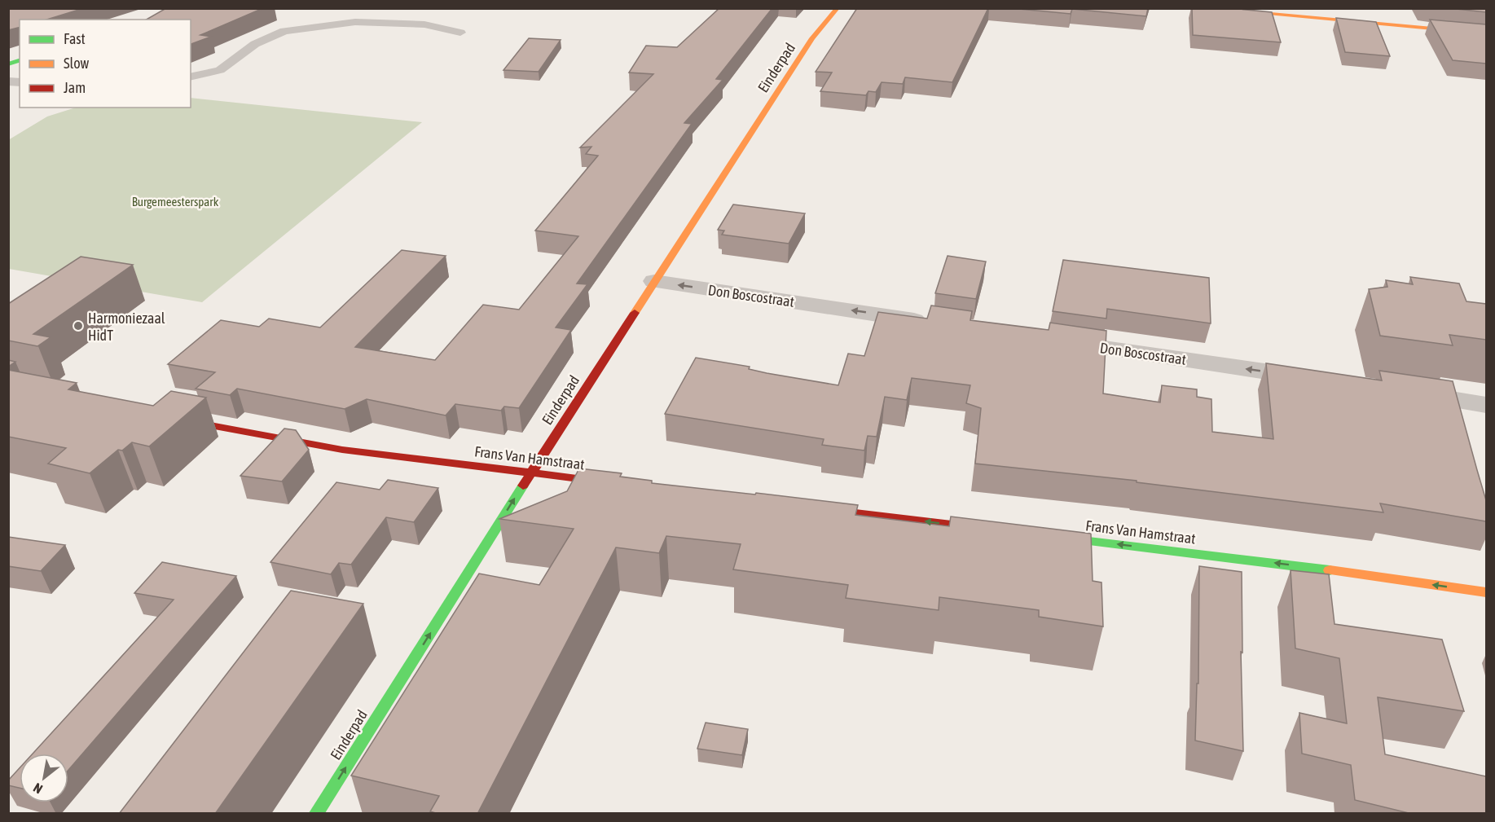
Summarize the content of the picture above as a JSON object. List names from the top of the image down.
{
  "streets": {
    "street": ["Einderpad", "Don Boscostraat", "Frans Van Hamstraat"]
  },
  "crossings": [
    ["Einderpad", "Don Boscostraat"],
    ["Einderpad", "Frans Van Hamstraat"]
  ],
  "one_way": ["Einderpad", "Don Boscostraat", "Frans Van Hamstraat"],
  "parks": ["Burgemeesterspark"],
  "places": ["Harmoniezaal HidT"],
  "legend": ["Fast", "Slow", "Jam"],
  "north": "bottom left"
}
